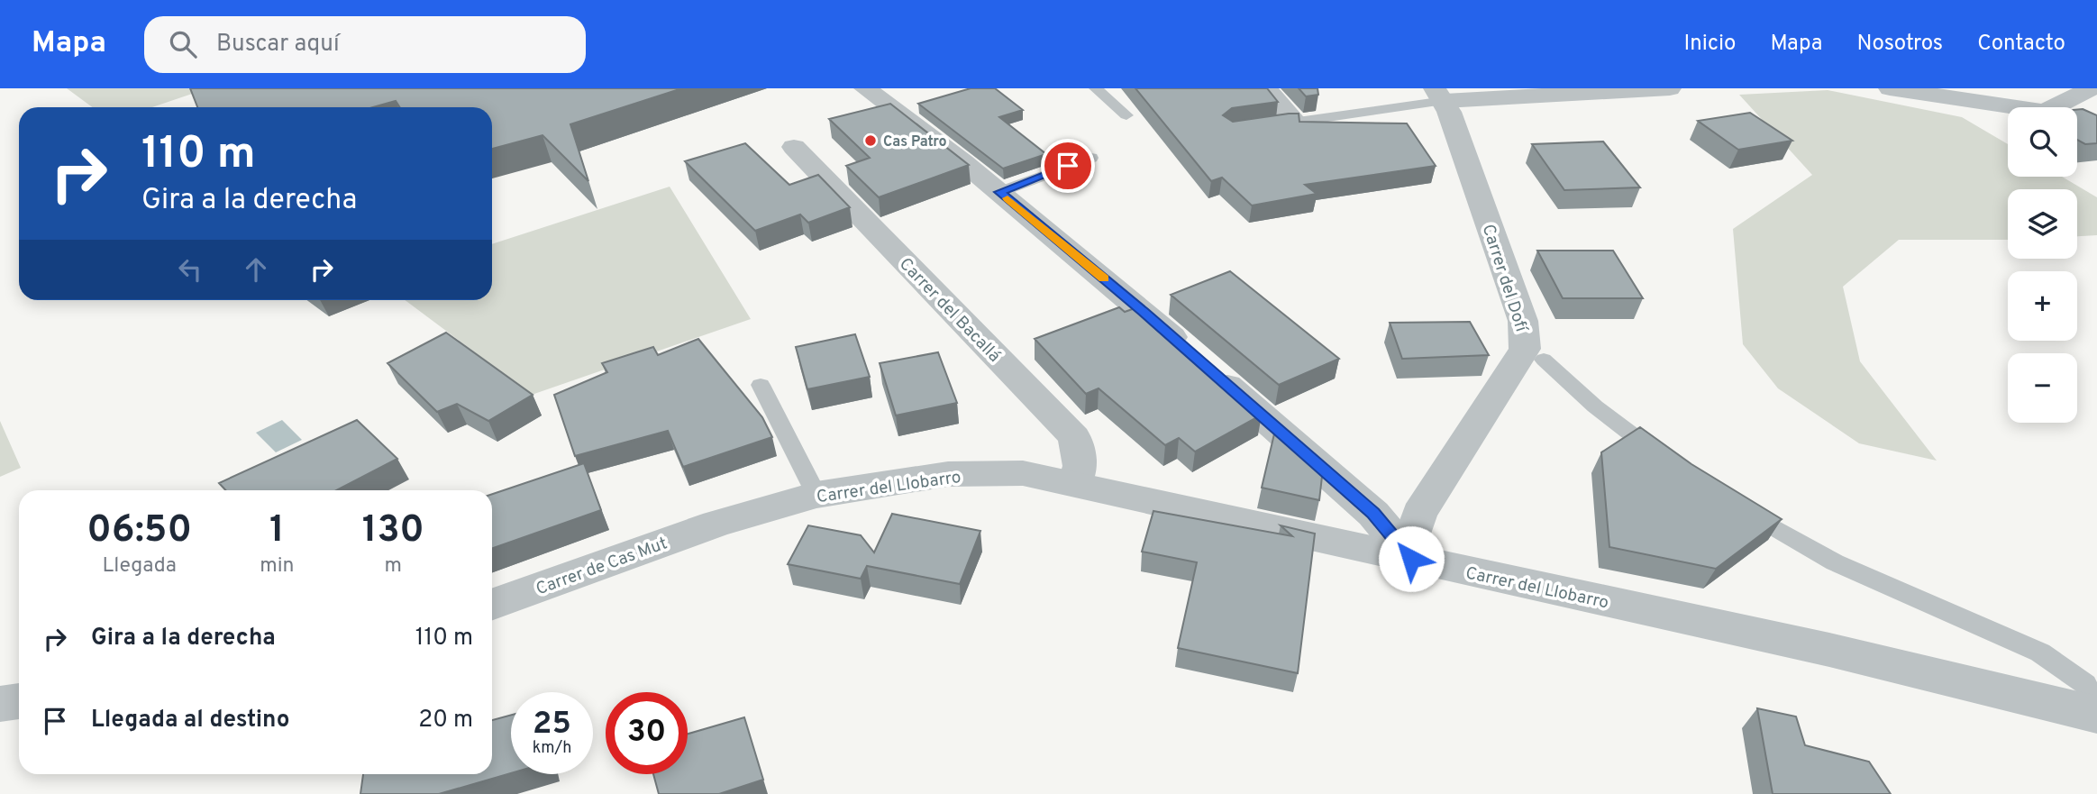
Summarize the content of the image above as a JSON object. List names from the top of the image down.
{
  "streets": {
    "street": [
      "Carrer del Dofí",
      "Carrer del Bacallá",
      "Carrer del Llobarro",
      "Carrer de Cas Mut"
    ]
  },
  "crossings": [
    ["Carrer del Dofí", "Carrer del Llobarro"],
    ["Carrer del Bacallá", "Carrer del Llobarro"],
    ["Carrer del Llobarro", "Carrer de Cas Mut"]
  ],
  "places": ["Cas Patro"],
  "page": {
    "header": "Mapa",
    "search": "Buscar aquí",
    "nav": [
      "Inicio",
      "Mapa",
      "Nosotros",
      "Contacto"
    ],
    "map_buttons": ["+", "−"],
    "turn": ["110 m", "Gira a la derecha"],
    "eta": [
      "06:50",
      "Llegada",
      "1",
      "min",
      "130",
      "m"
    ],
    "list": [
      {
        "name": "Gira a la derecha",
        "value": "110 m"
      },
      {
        "name": "Llegada al destino",
        "value": "20 m"
      }
    ],
    "speed": "25 km/h",
    "limit": "30"
  }
}
